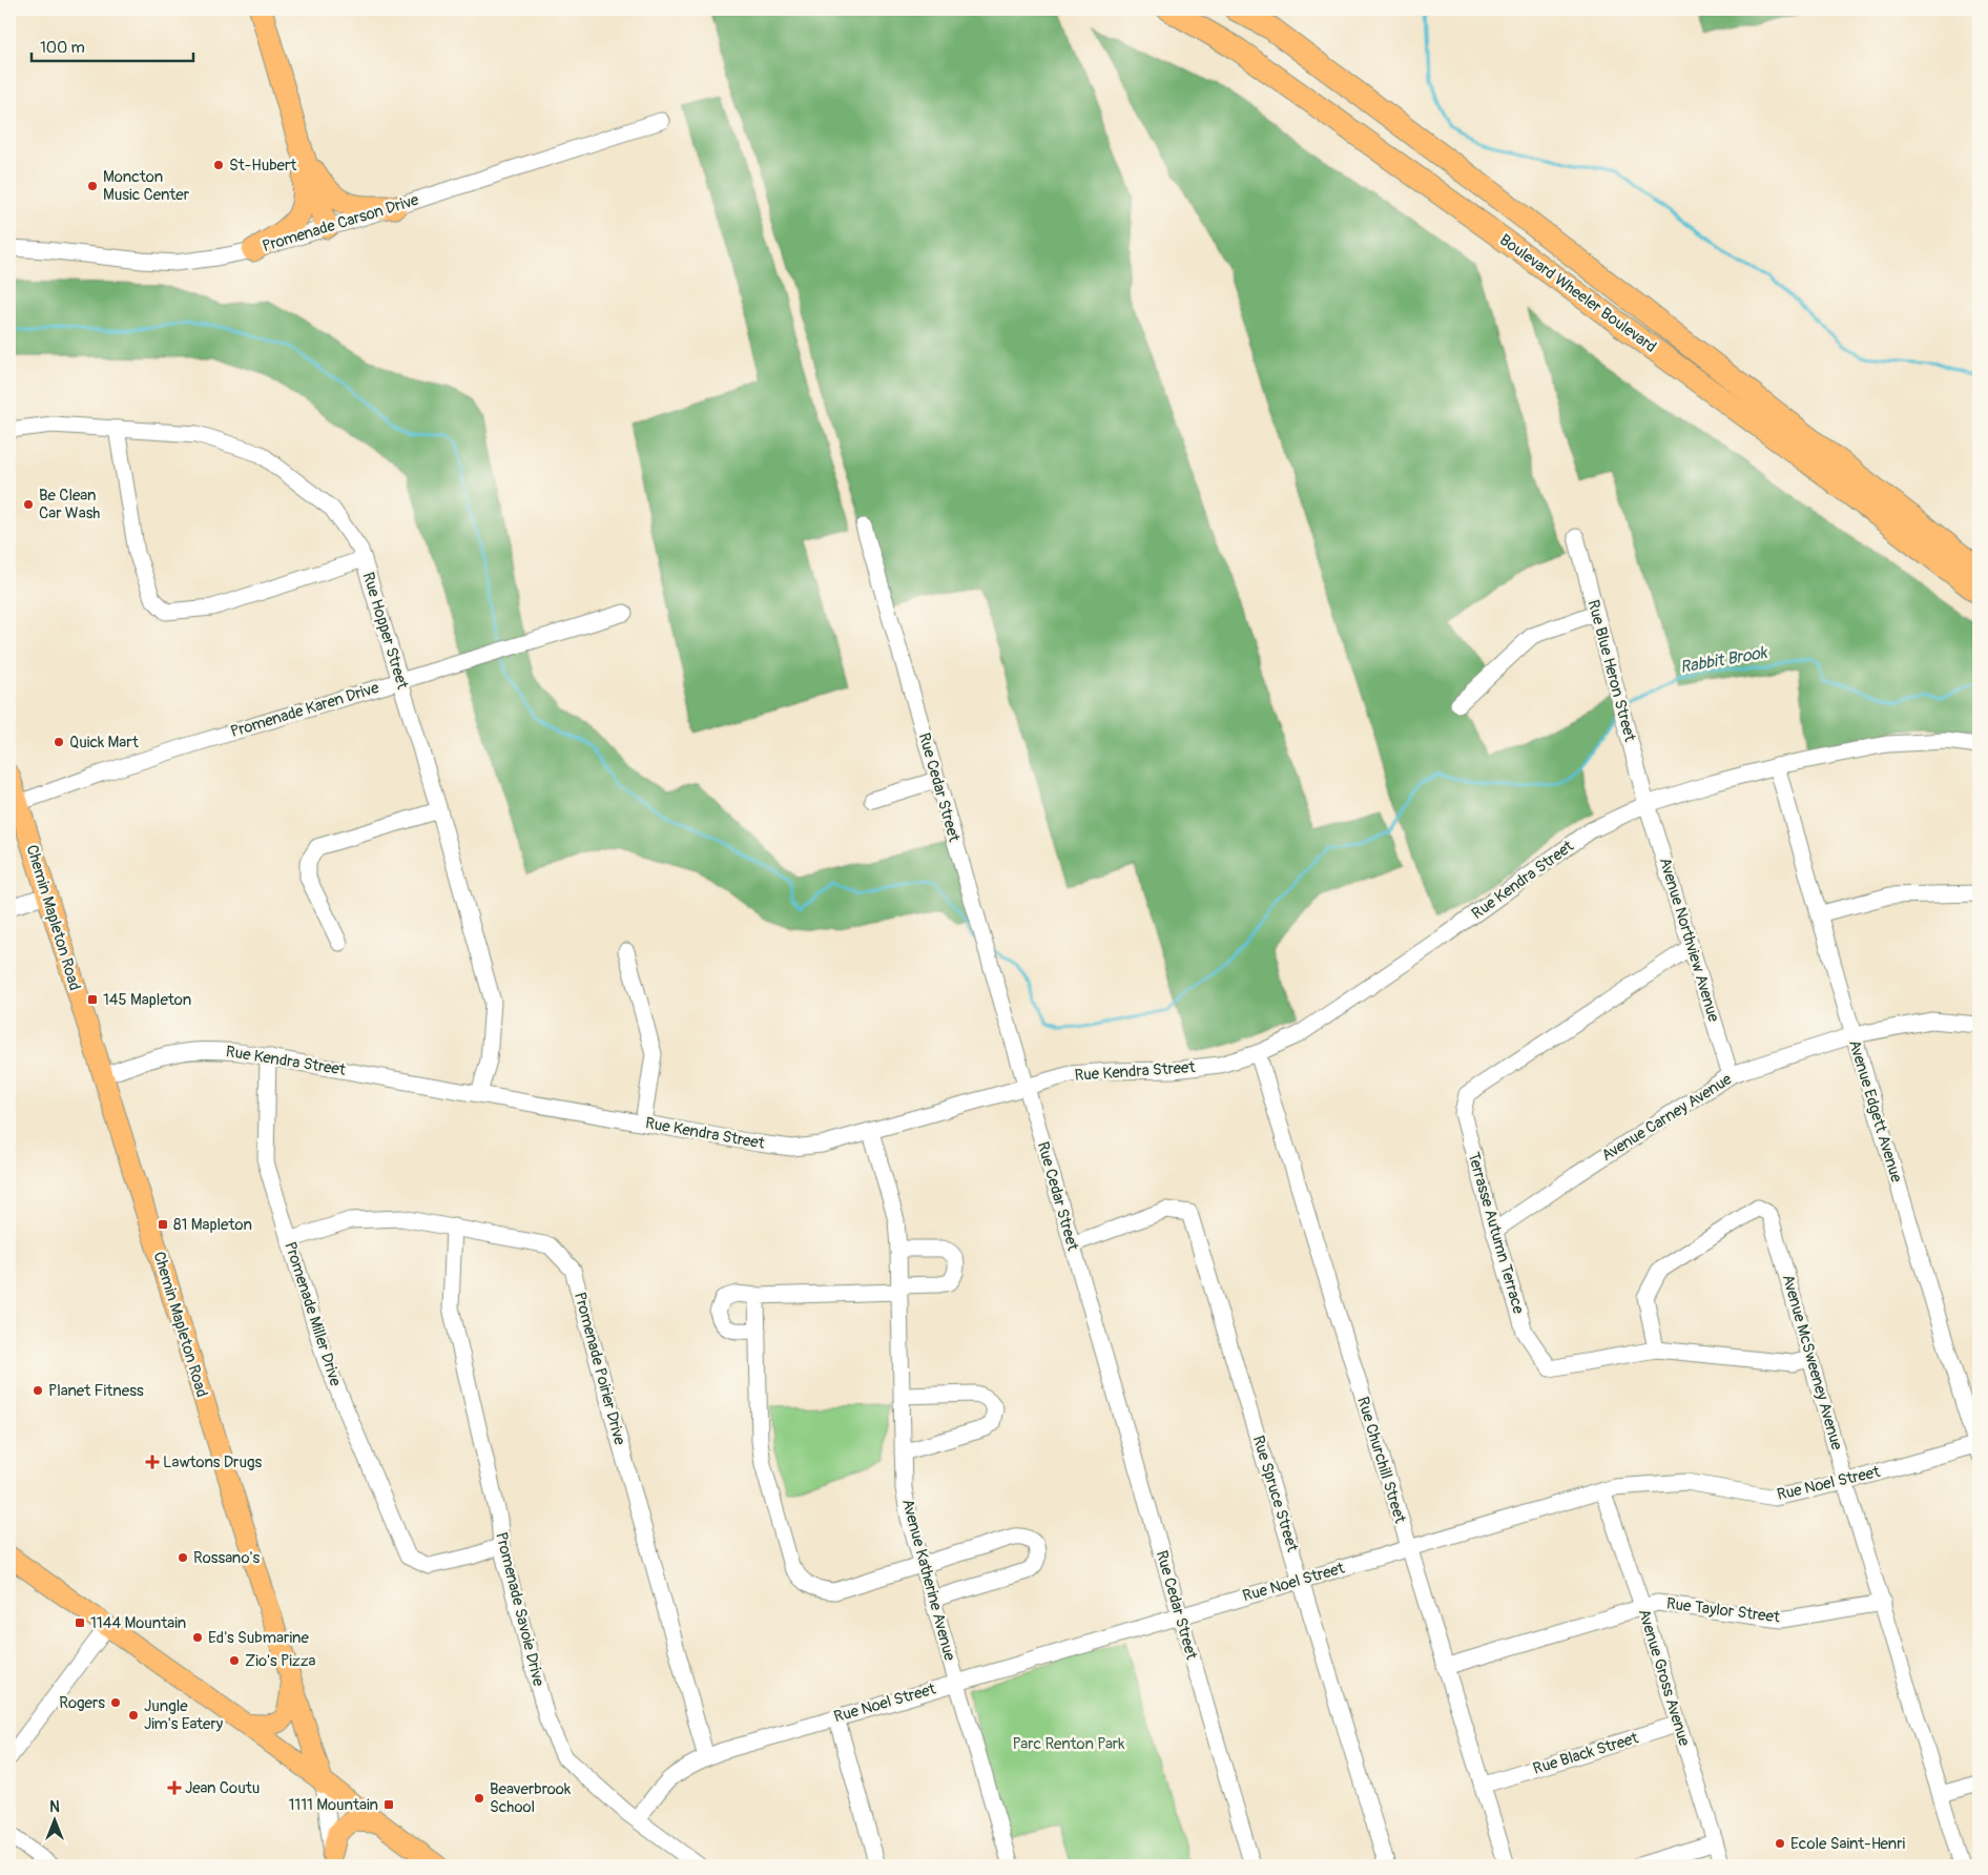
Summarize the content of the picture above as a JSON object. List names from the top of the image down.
{
  "streets": {
    "highway": ["Boulevard Wheeler Boulevard"],
    "main road": ["Chemin Mapleton Road"],
    "street": [
      "Promenade Carson Drive",
      "Rue Hopper Street",
      "Rue Blue Heron Street",
      "Promenade Karen Drive",
      "Rue Cedar Street",
      "Rue Kendra Street",
      "Avenue Northview Avenue",
      "Avenue Edgett Avenue",
      "Avenue Carney Avenue",
      "Terrasse Autumn Terrace",
      "Promenade Miller Drive",
      "Avenue McSweeney Avenue",
      "Promenade Poirier Drive",
      "Rue Churchill Street",
      "Rue Noel Street",
      "Rue Spruce Street",
      "Avenue Katherine Avenue",
      "Promenade Savoie Drive",
      "Rue Taylor Street",
      "Avenue Gross Avenue",
      "Rue Black Street"
    ]
  },
  "crossings": [
    ["Rue Hopper Street", "Promenade Karen Drive"],
    ["Rue Hopper Street", "Rue Kendra Street"],
    ["Rue Blue Heron Street", "Rue Kendra Street"],
    ["Rue Blue Heron Street", "Avenue Northview Avenue"],
    ["Promenade Karen Drive", "Chemin Mapleton Road"],
    ["Rue Cedar Street", "Rue Kendra Street"],
    ["Rue Cedar Street", "Rue Noel Street"],
    ["Rue Cedar Street", "Rue Spruce Street"],
    ["Rue Kendra Street", "Chemin Mapleton Road"],
    ["Rue Kendra Street", "Avenue Northview Avenue"],
    ["Rue Kendra Street", "Avenue Edgett Avenue"],
    ["Rue Kendra Street", "Promenade Miller Drive"],
    ["Rue Kendra Street", "Rue Churchill Street"],
    ["Rue Kendra Street", "Avenue Katherine Avenue"],
    ["Avenue Northview Avenue", "Avenue Carney Avenue"],
    ["Avenue Northview Avenue", "Terrasse Autumn Terrace"],
    ["Avenue Edgett Avenue", "Avenue Carney Avenue"],
    ["Avenue Edgett Avenue", "Rue Noel Street"],
    ["Avenue Carney Avenue", "Terrasse Autumn Terrace"],
    ["Terrasse Autumn Terrace", "Avenue McSweeney Avenue"],
    ["Promenade Miller Drive", "Promenade Poirier Drive"],
    ["Promenade Miller Drive", "Promenade Savoie Drive"],
    ["Avenue McSweeney Avenue", "Rue Noel Street"],
    ["Avenue McSweeney Avenue", "Rue Taylor Street"],
    ["Promenade Poirier Drive", "Rue Noel Street"],
    ["Promenade Poirier Drive", "Promenade Savoie Drive"],
    ["Rue Churchill Street", "Rue Noel Street"],
    ["Rue Churchill Street", "Rue Taylor Street"],
    ["Rue Churchill Street", "Rue Black Street"],
    ["Rue Noel Street", "Rue Spruce Street"],
    ["Rue Noel Street", "Avenue Katherine Avenue"],
    ["Rue Noel Street", "Promenade Savoie Drive"],
    ["Rue Noel Street", "Avenue Gross Avenue"],
    ["Rue Taylor Street", "Avenue Gross Avenue"],
    ["Avenue Gross Avenue", "Rue Black Street"]
  ],
  "water": ["Rabbit Brook"],
  "parks": ["Parc Renton Park"],
  "places": {
    "other": [
      "St-Hubert",
      "Moncton Music Center",
      "Be Clean Car Wash",
      "Quick Mart",
      "Planet Fitness",
      "Rossano's",
      "Ed's Submarine",
      "Zio's Pizza",
      "Rogers",
      "Jungle Jim's Eatery",
      "Beaverbrook School",
      "Ecole Saint-Henri"
    ],
    "transit": [
      "145 Mapleton",
      "81 Mapleton",
      "1144 Mountain",
      "1111 Mountain"
    ],
    "health": ["Lawtons Drugs", "Jean Coutu"]
  },
  "scale_bar": "100 m",
  "north": "top"
}
